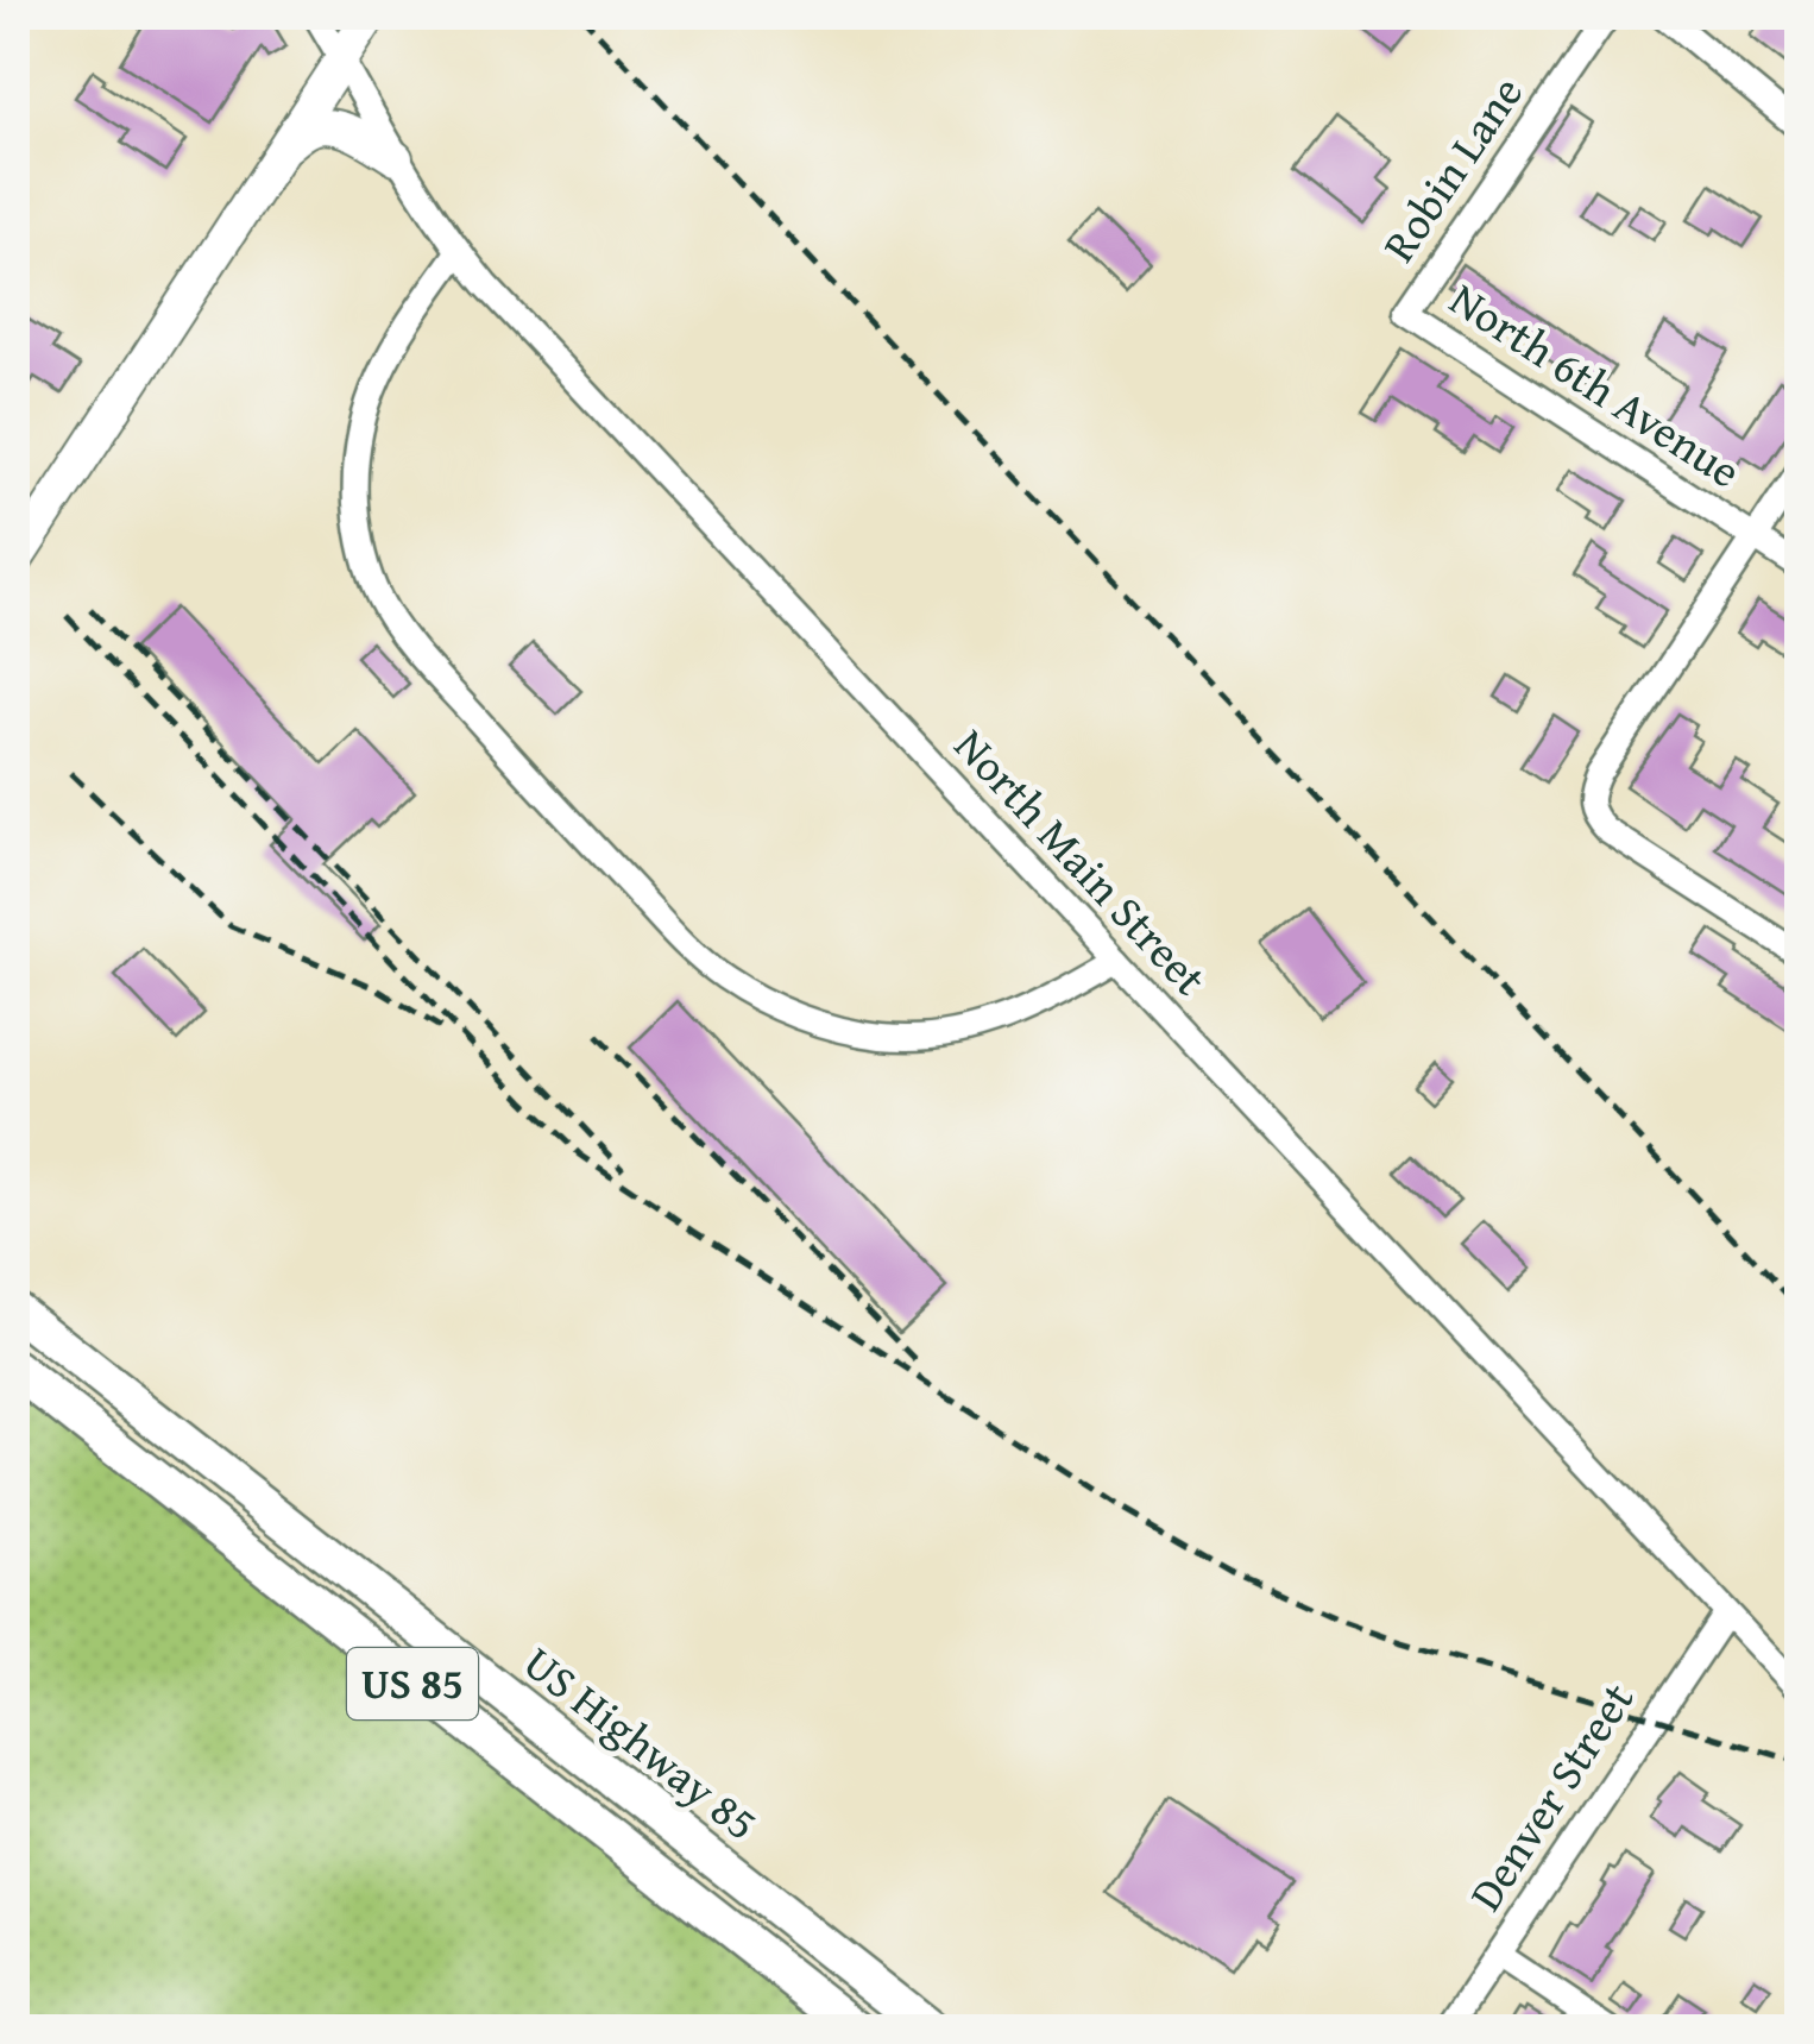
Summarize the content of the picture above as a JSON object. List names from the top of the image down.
{
  "streets": {
    "highway": ["US 85", "US Highway 85"],
    "street": [
      "Robin Lane",
      "North 6th Avenue",
      "North Main Street",
      "Denver Street"
    ]
  },
  "crossings": [
    ["Robin Lane", "North 6th Avenue"],
    ["North Main Street", "Denver Street"]
  ]
}
